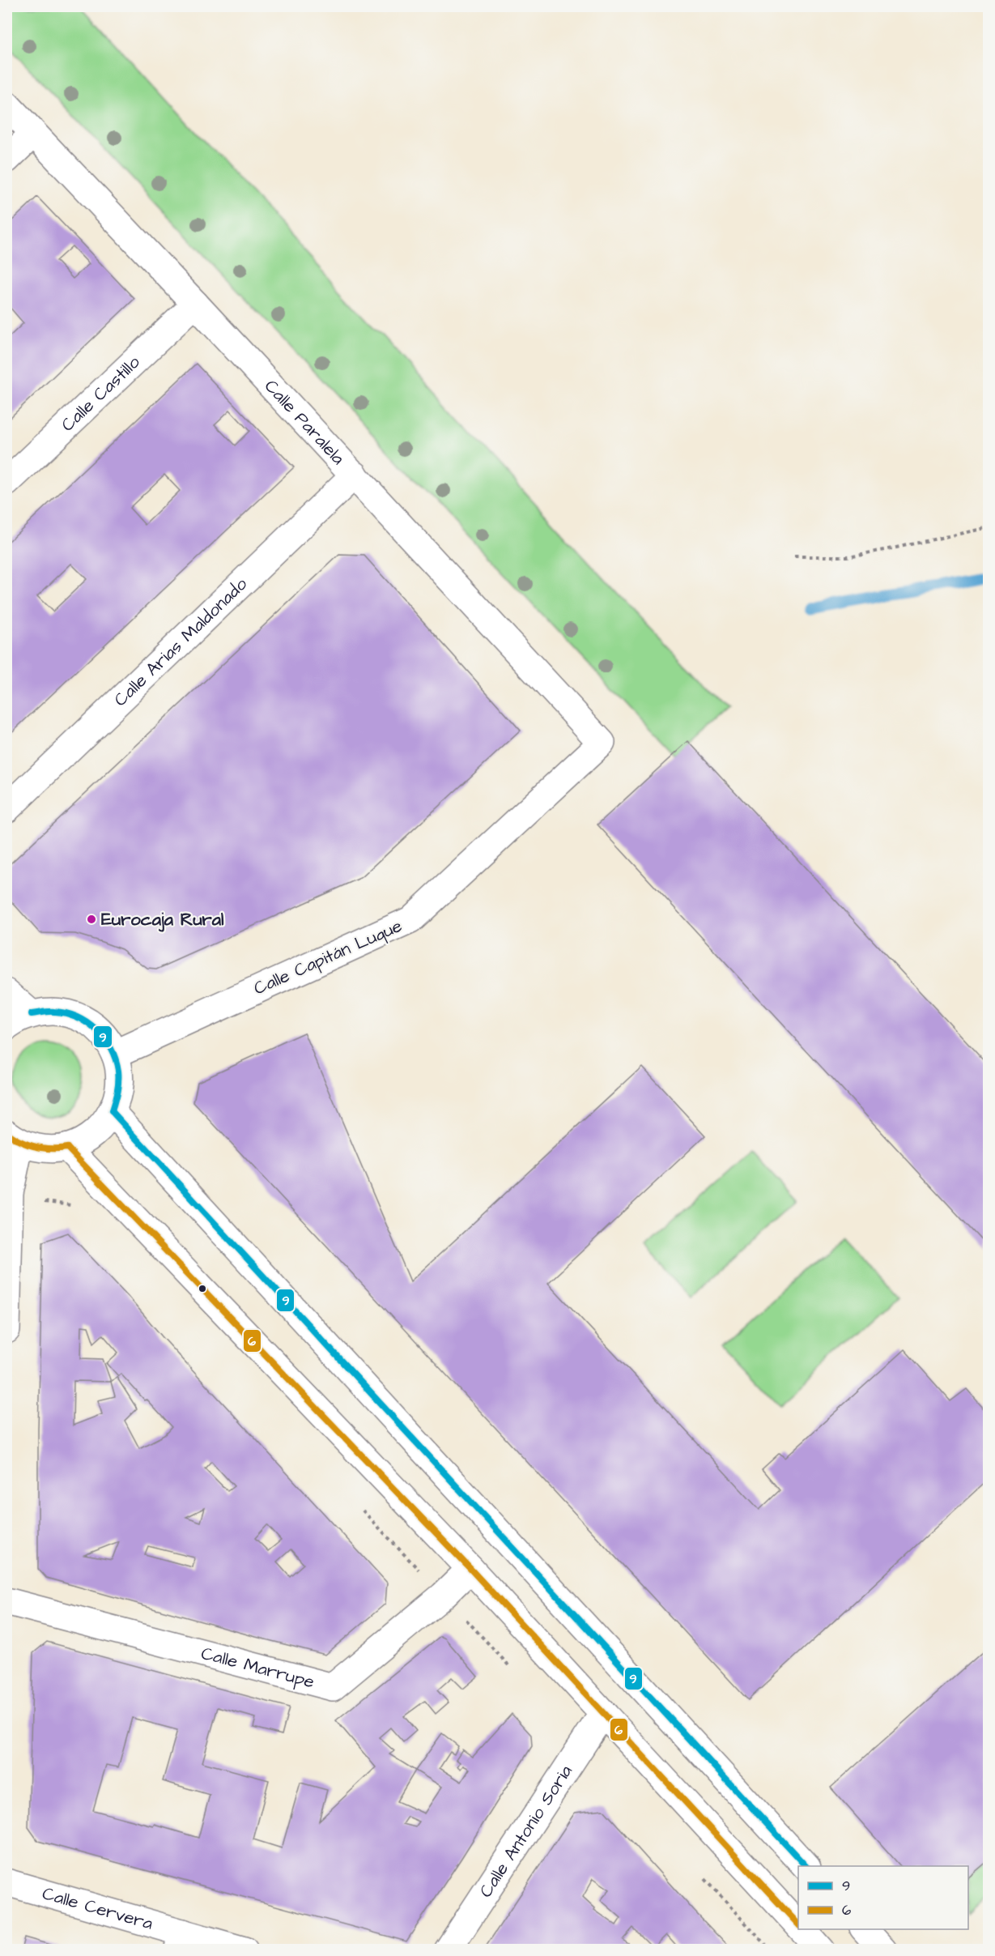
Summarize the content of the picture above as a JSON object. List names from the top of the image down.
{
  "streets": {
    "street": [
      "Calle Castillo",
      "Calle Paralela",
      "Calle Arias Maldonado",
      "Calle Capitán Luque",
      "Calle Marrupe",
      "Calle Antonio Soria",
      "Calle Cervera"
    ]
  },
  "crossings": [
    ["Calle Castillo", "Calle Paralela"],
    ["Calle Paralela", "Calle Arias Maldonado"],
    ["Calle Paralela", "Calle Capitán Luque"]
  ],
  "places": ["Eurocaja Rural"],
  "lines": ["transit line 9", "transit line 6"],
  "legend": ["9", "6"]
}
